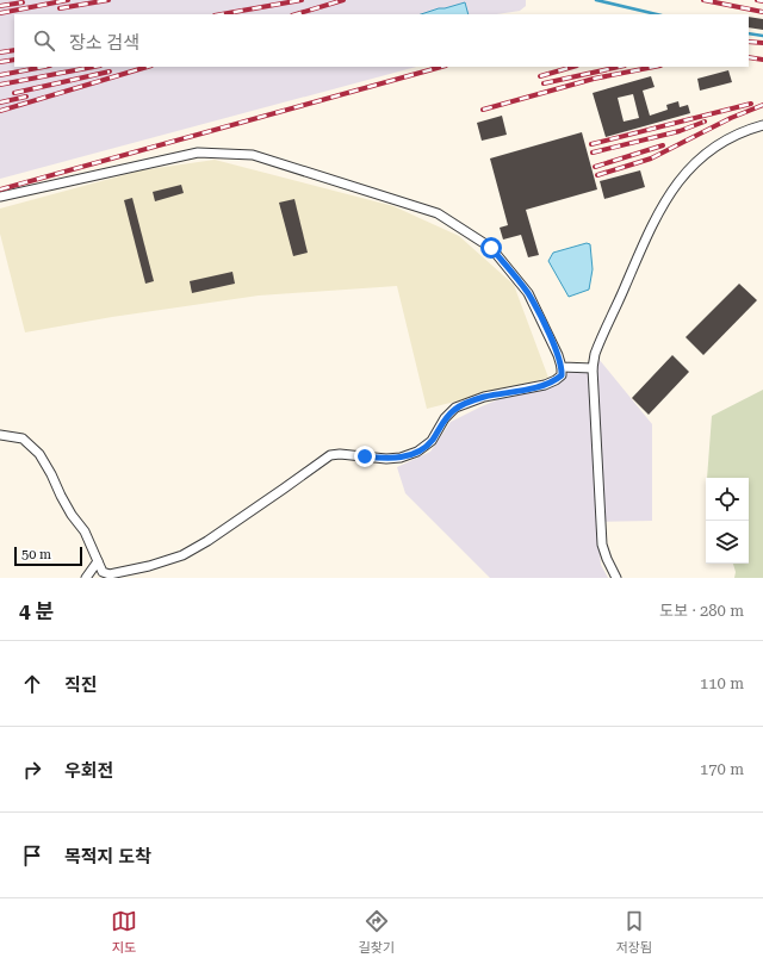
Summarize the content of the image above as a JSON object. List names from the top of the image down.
{
  "scale_bar": "50 m",
  "page": {
    "search": "장소 검색",
    "scale": "50 m",
    "heading": ["4 분", "도보 · 280 m"],
    "list": [
      ["직진", "110 m"],
      ["우회전", "170 m"],
      "목적지 도착"
    ],
    "nav": ["지도", "길찾기", "저장됨"]
  }
}
